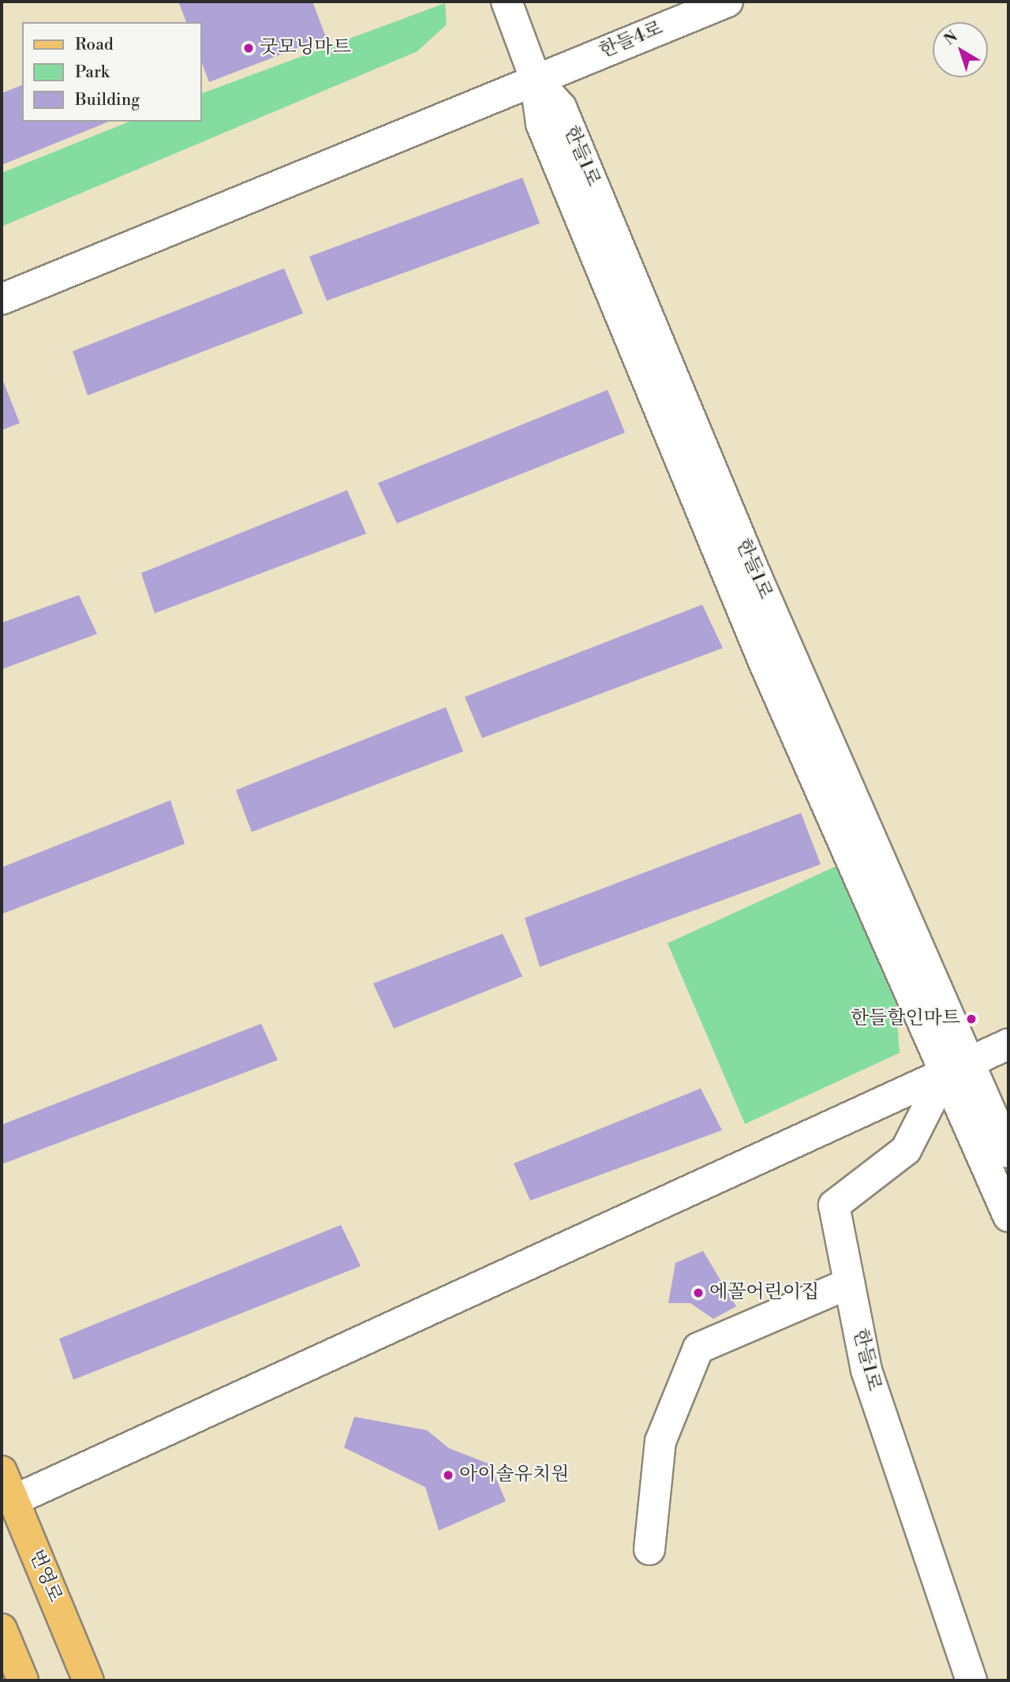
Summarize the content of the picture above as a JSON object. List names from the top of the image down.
{
  "streets": {
    "main road": ["번영로"],
    "street": ["한들4로", "한들1로"]
  },
  "crossings": [
    ["한들4로", "한들1로"]
  ],
  "places": [
    "굿모닝마트",
    "한들할인마트",
    "에꼴어린이집",
    "아이솔유치원"
  ],
  "legend": ["Road", "Park", "Building"],
  "north": "top left"
}
